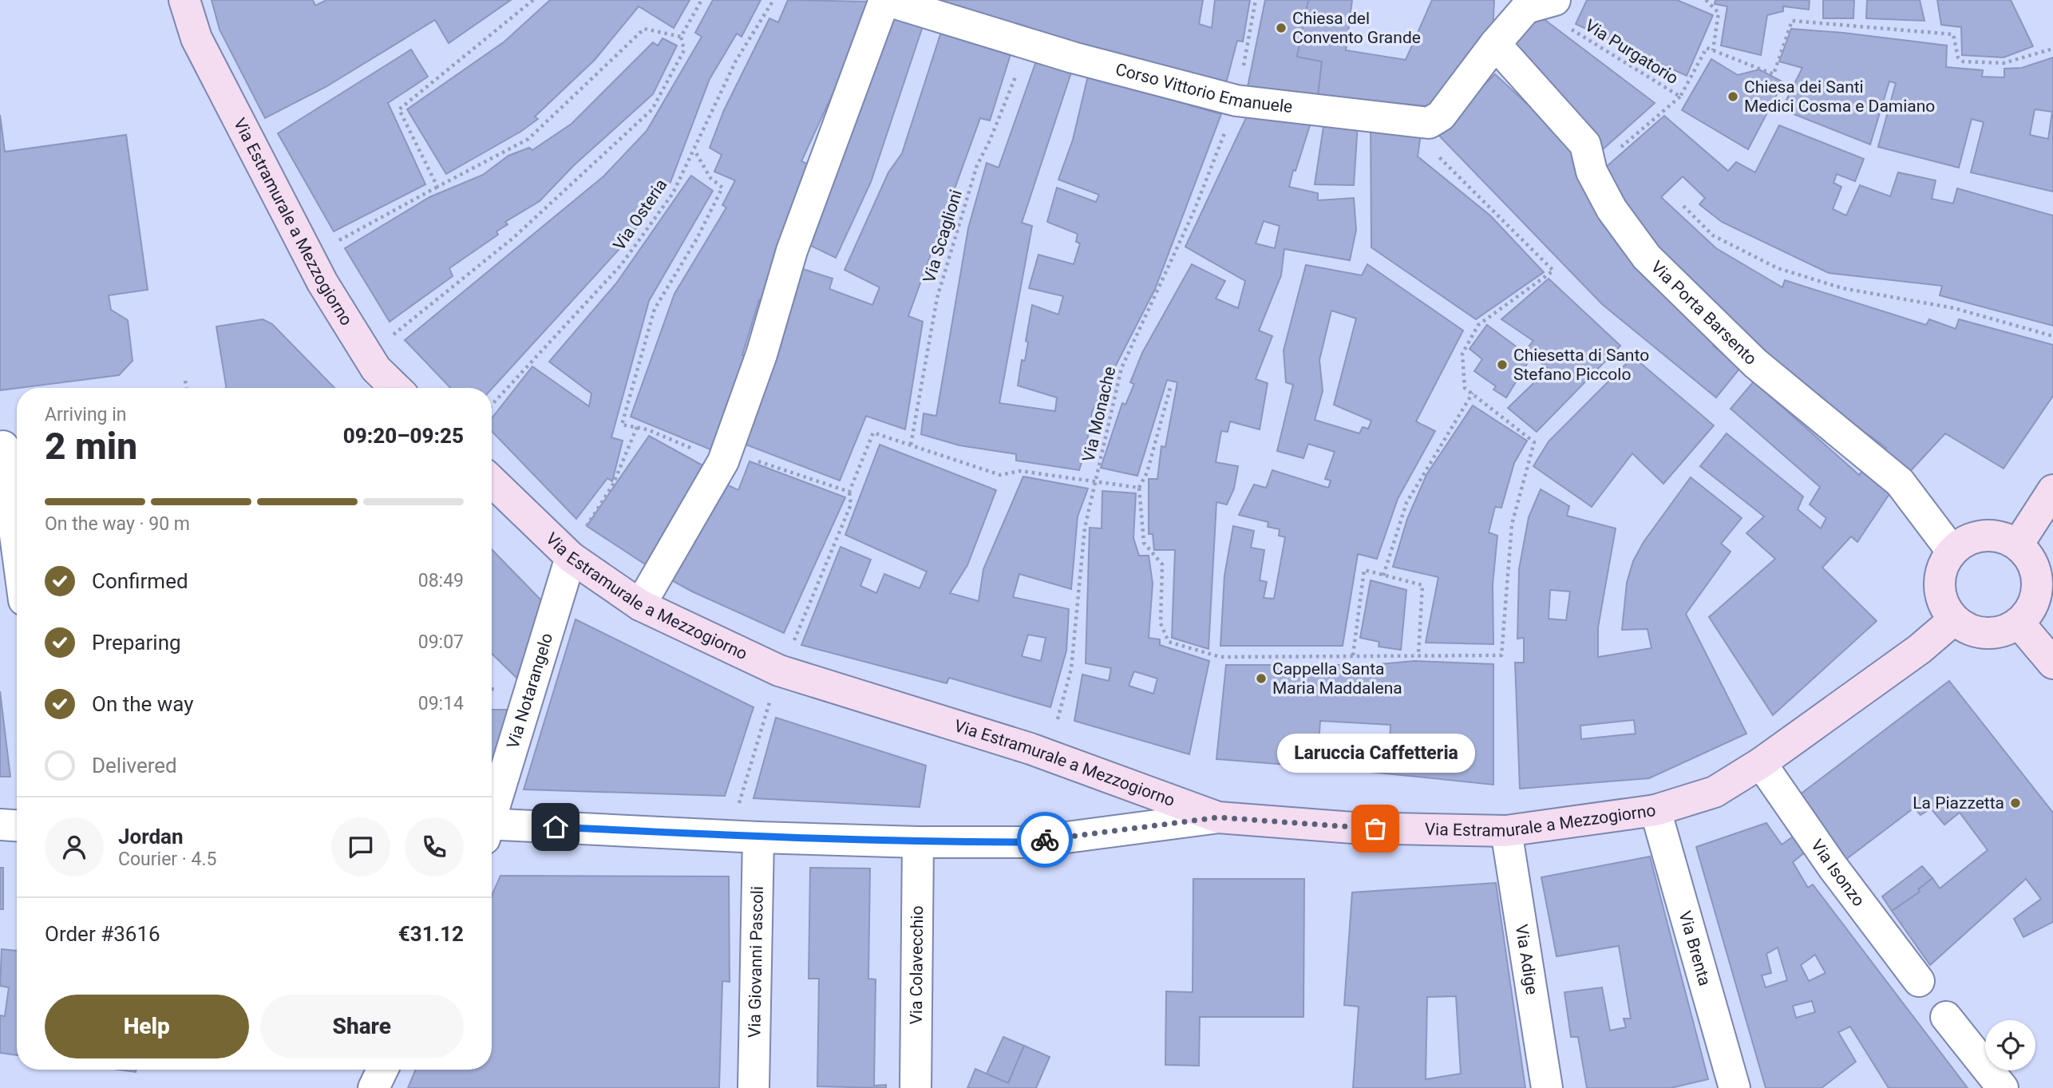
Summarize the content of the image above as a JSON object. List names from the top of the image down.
{
  "streets": {
    "street": [
      "Corso Vittorio Emanuele",
      "Via Estramurale a Mezzogiorno",
      "Via Porta Barsento",
      "Via Notarangelo",
      "Via Isonzo",
      "Via Brenta",
      "Via Adige",
      "Via Giovanni Pascoli",
      "Via Colavecchio"
    ],
    "path": [
      "Via Purgatorio",
      "Via Osteria",
      "Via Scaglioni",
      "Via Monache"
    ]
  },
  "crossings": [
    ["Via Purgatorio", "Via Porta Barsento"],
    ["Corso Vittorio Emanuele", "Via Scaglioni"],
    ["Corso Vittorio Emanuele", "Via Monache"],
    ["Via Estramurale a Mezzogiorno", "Via Porta Barsento"],
    ["Via Estramurale a Mezzogiorno", "Via Notarangelo"],
    ["Via Estramurale a Mezzogiorno", "Via Isonzo"],
    ["Via Estramurale a Mezzogiorno", "Via Brenta"],
    ["Via Estramurale a Mezzogiorno", "Via Adige"]
  ],
  "places": [
    "Chiesa del Convento Grande",
    "Chiesa dei Santi Medici Cosma e Damiano",
    "Chiesetta di Santo Stefano Piccolo",
    "Cappella Santa Maria Maddalena",
    "La Piazzetta",
    "Laruccia Caffetteria"
  ],
  "page": {
    "heading": ["2 min", "Arriving in", "09:20–09:25"],
    "panel": [
      "Jordan",
      "Courier · 4.5",
      "Order #3616",
      "€31.12"
    ],
    "bar": "On the way · 90 m",
    "list": [
      ["Confirmed", "08:49"],
      ["Preparing", "09:07"],
      ["On the way", "09:14"],
      "Delivered"
    ],
    "bubble": "Laruccia Caffetteria",
    "buttons": ["Help", "Share"]
  }
}
